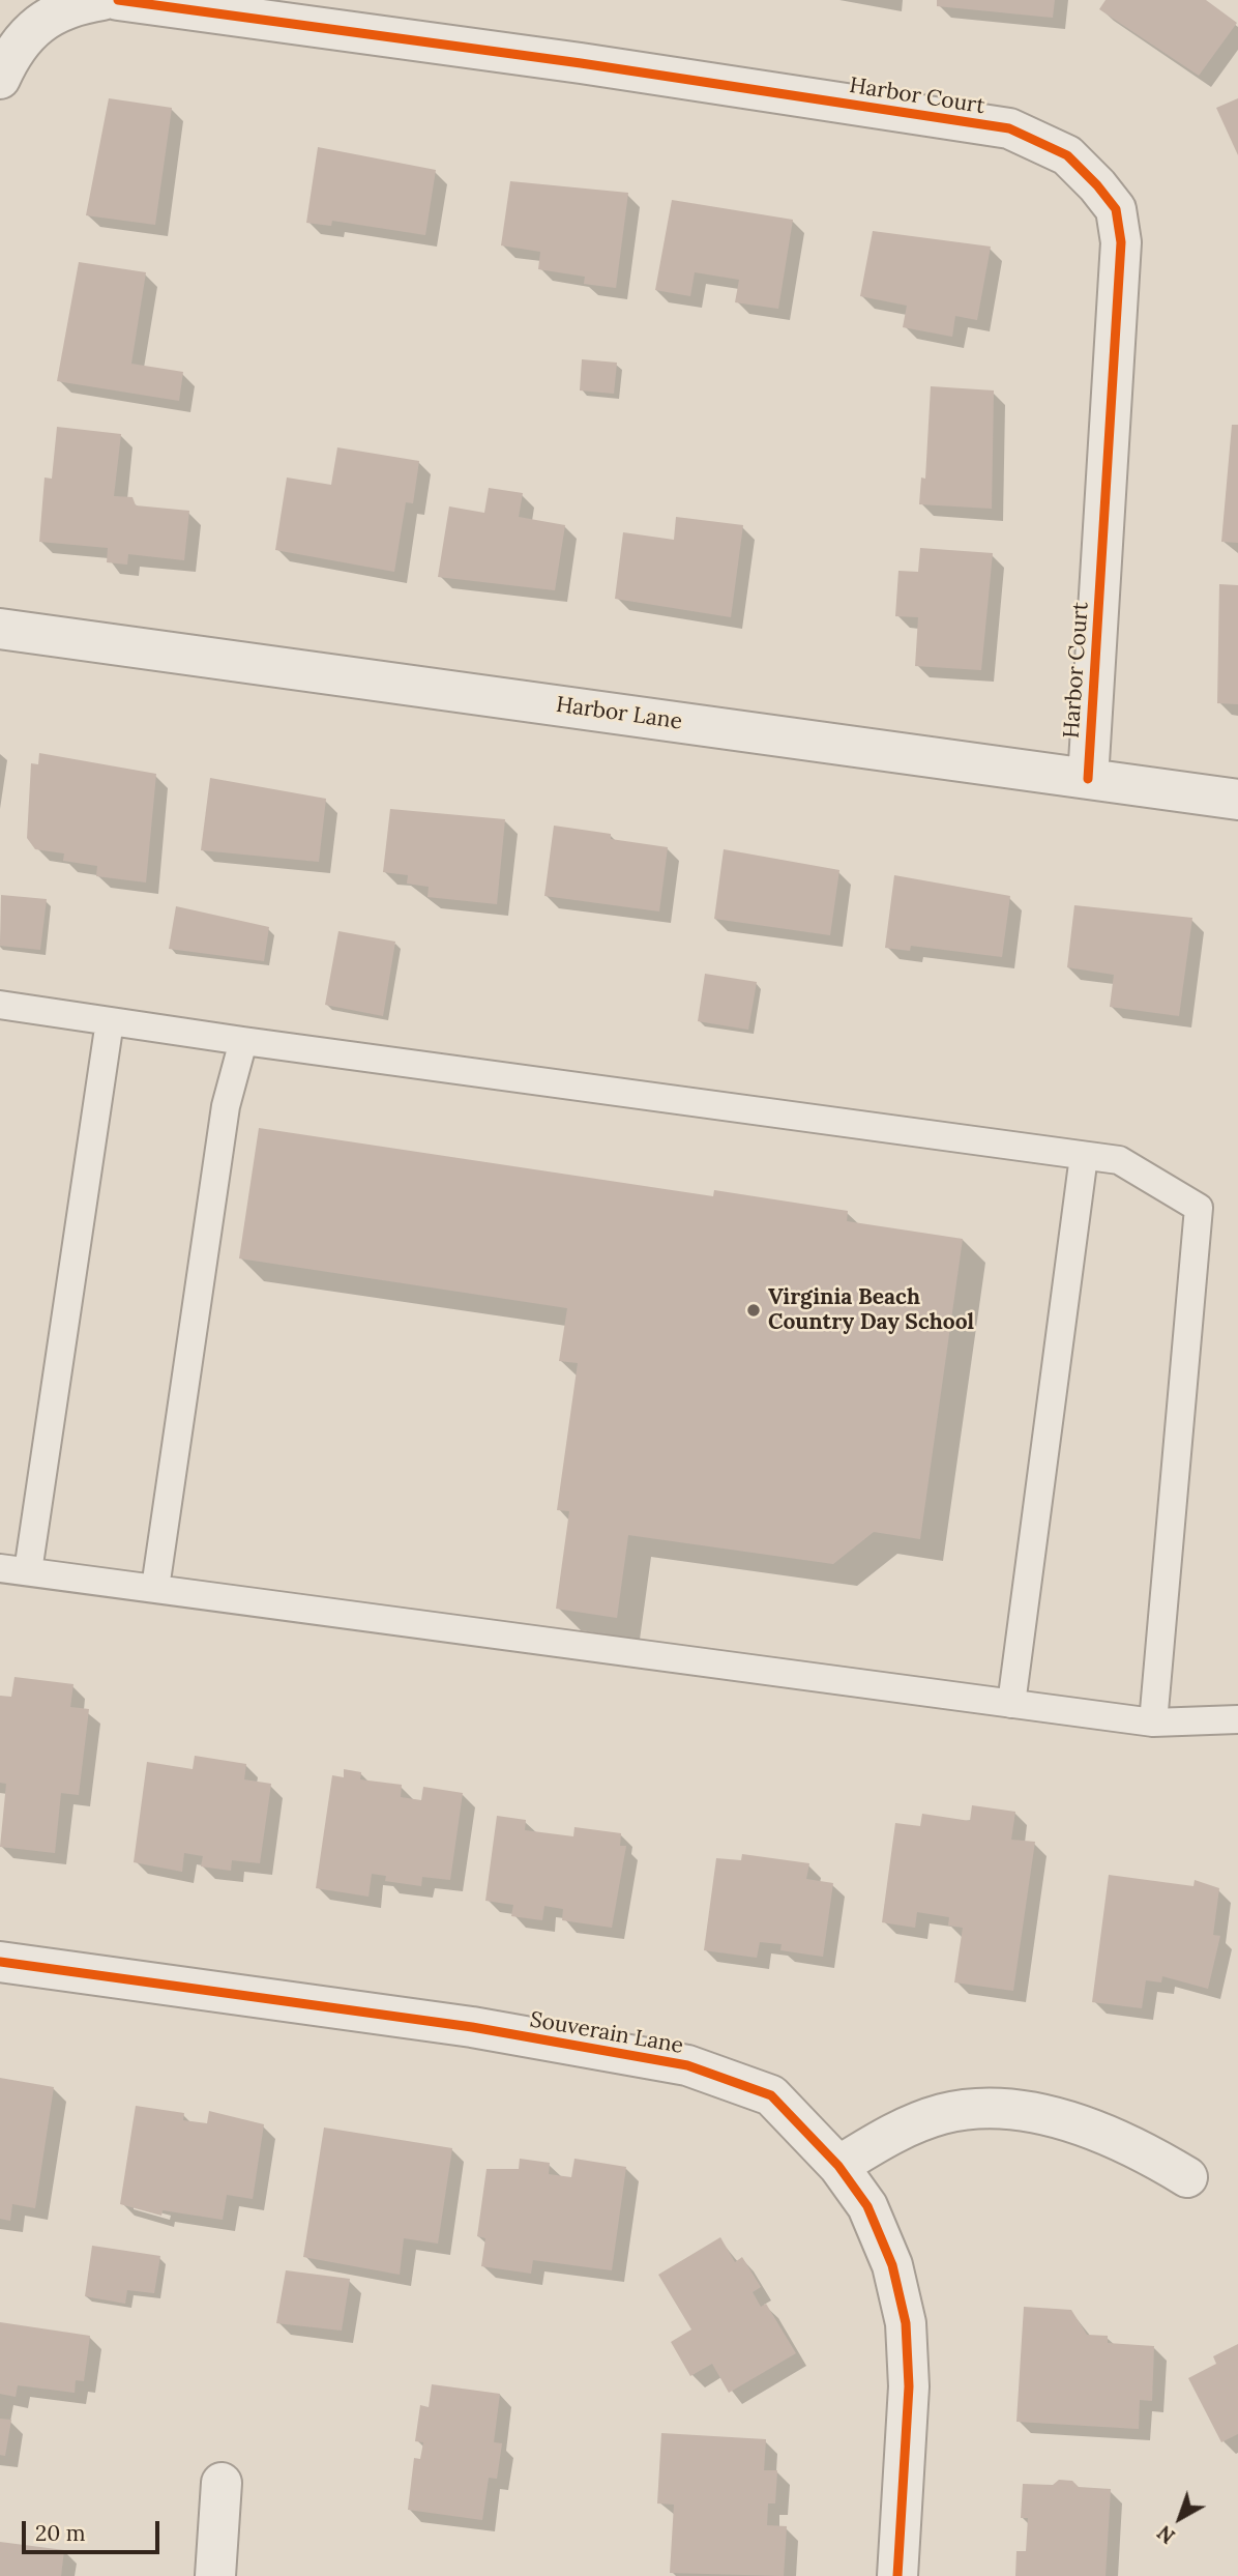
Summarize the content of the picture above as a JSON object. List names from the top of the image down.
{
  "streets": {
    "street": ["Harbor Court", "Harbor Lane", "Souverain Lane"]
  },
  "crossings": [
    ["Harbor Court", "Harbor Lane"]
  ],
  "places": ["Virginia Beach Country Day School"],
  "scale_bar": "20 m",
  "north": "bottom left"
}
